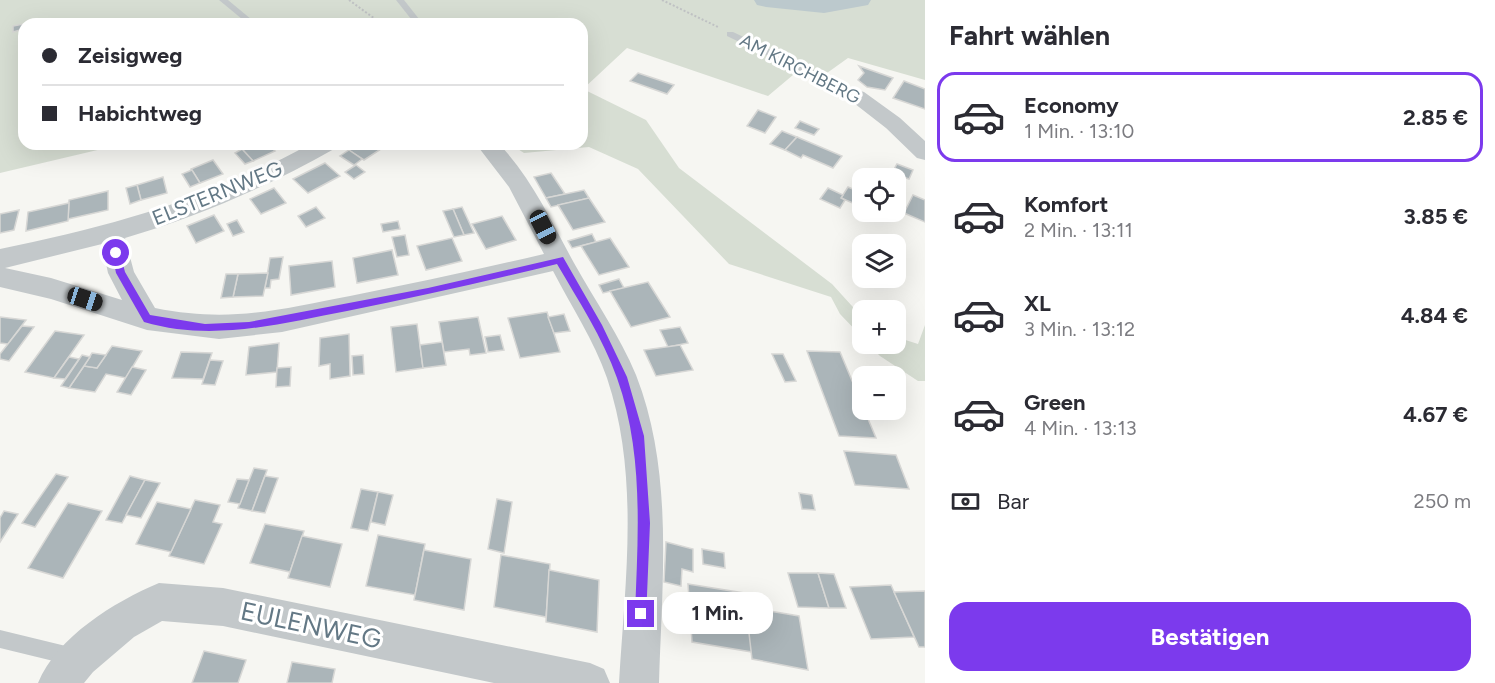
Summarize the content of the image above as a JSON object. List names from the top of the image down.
{
  "streets": {
    "street": ["AM KIRCHBERG", "ELSTERNWEG", "EULENWEG"]
  },
  "page": {
    "heading": "Fahrt wählen",
    "banner": ["Zeisigweg", "Habichtweg"],
    "list": [
      {
        "name": "Economy",
        "note": "1 Min. · 13:10",
        "value": "2.85 €"
      },
      {
        "name": "Komfort",
        "note": "2 Min. · 13:11",
        "value": "3.85 €"
      },
      {
        "name": "XL",
        "note": "3 Min. · 13:12",
        "value": "4.84 €"
      },
      {
        "name": "Green",
        "note": "4 Min. · 13:13",
        "value": "4.67 €"
      }
    ],
    "map_buttons": ["+", "−"],
    "pay": ["Bar", "250 m"],
    "buttons": "Bestätigen",
    "bubble": "1 Min."
  }
}
